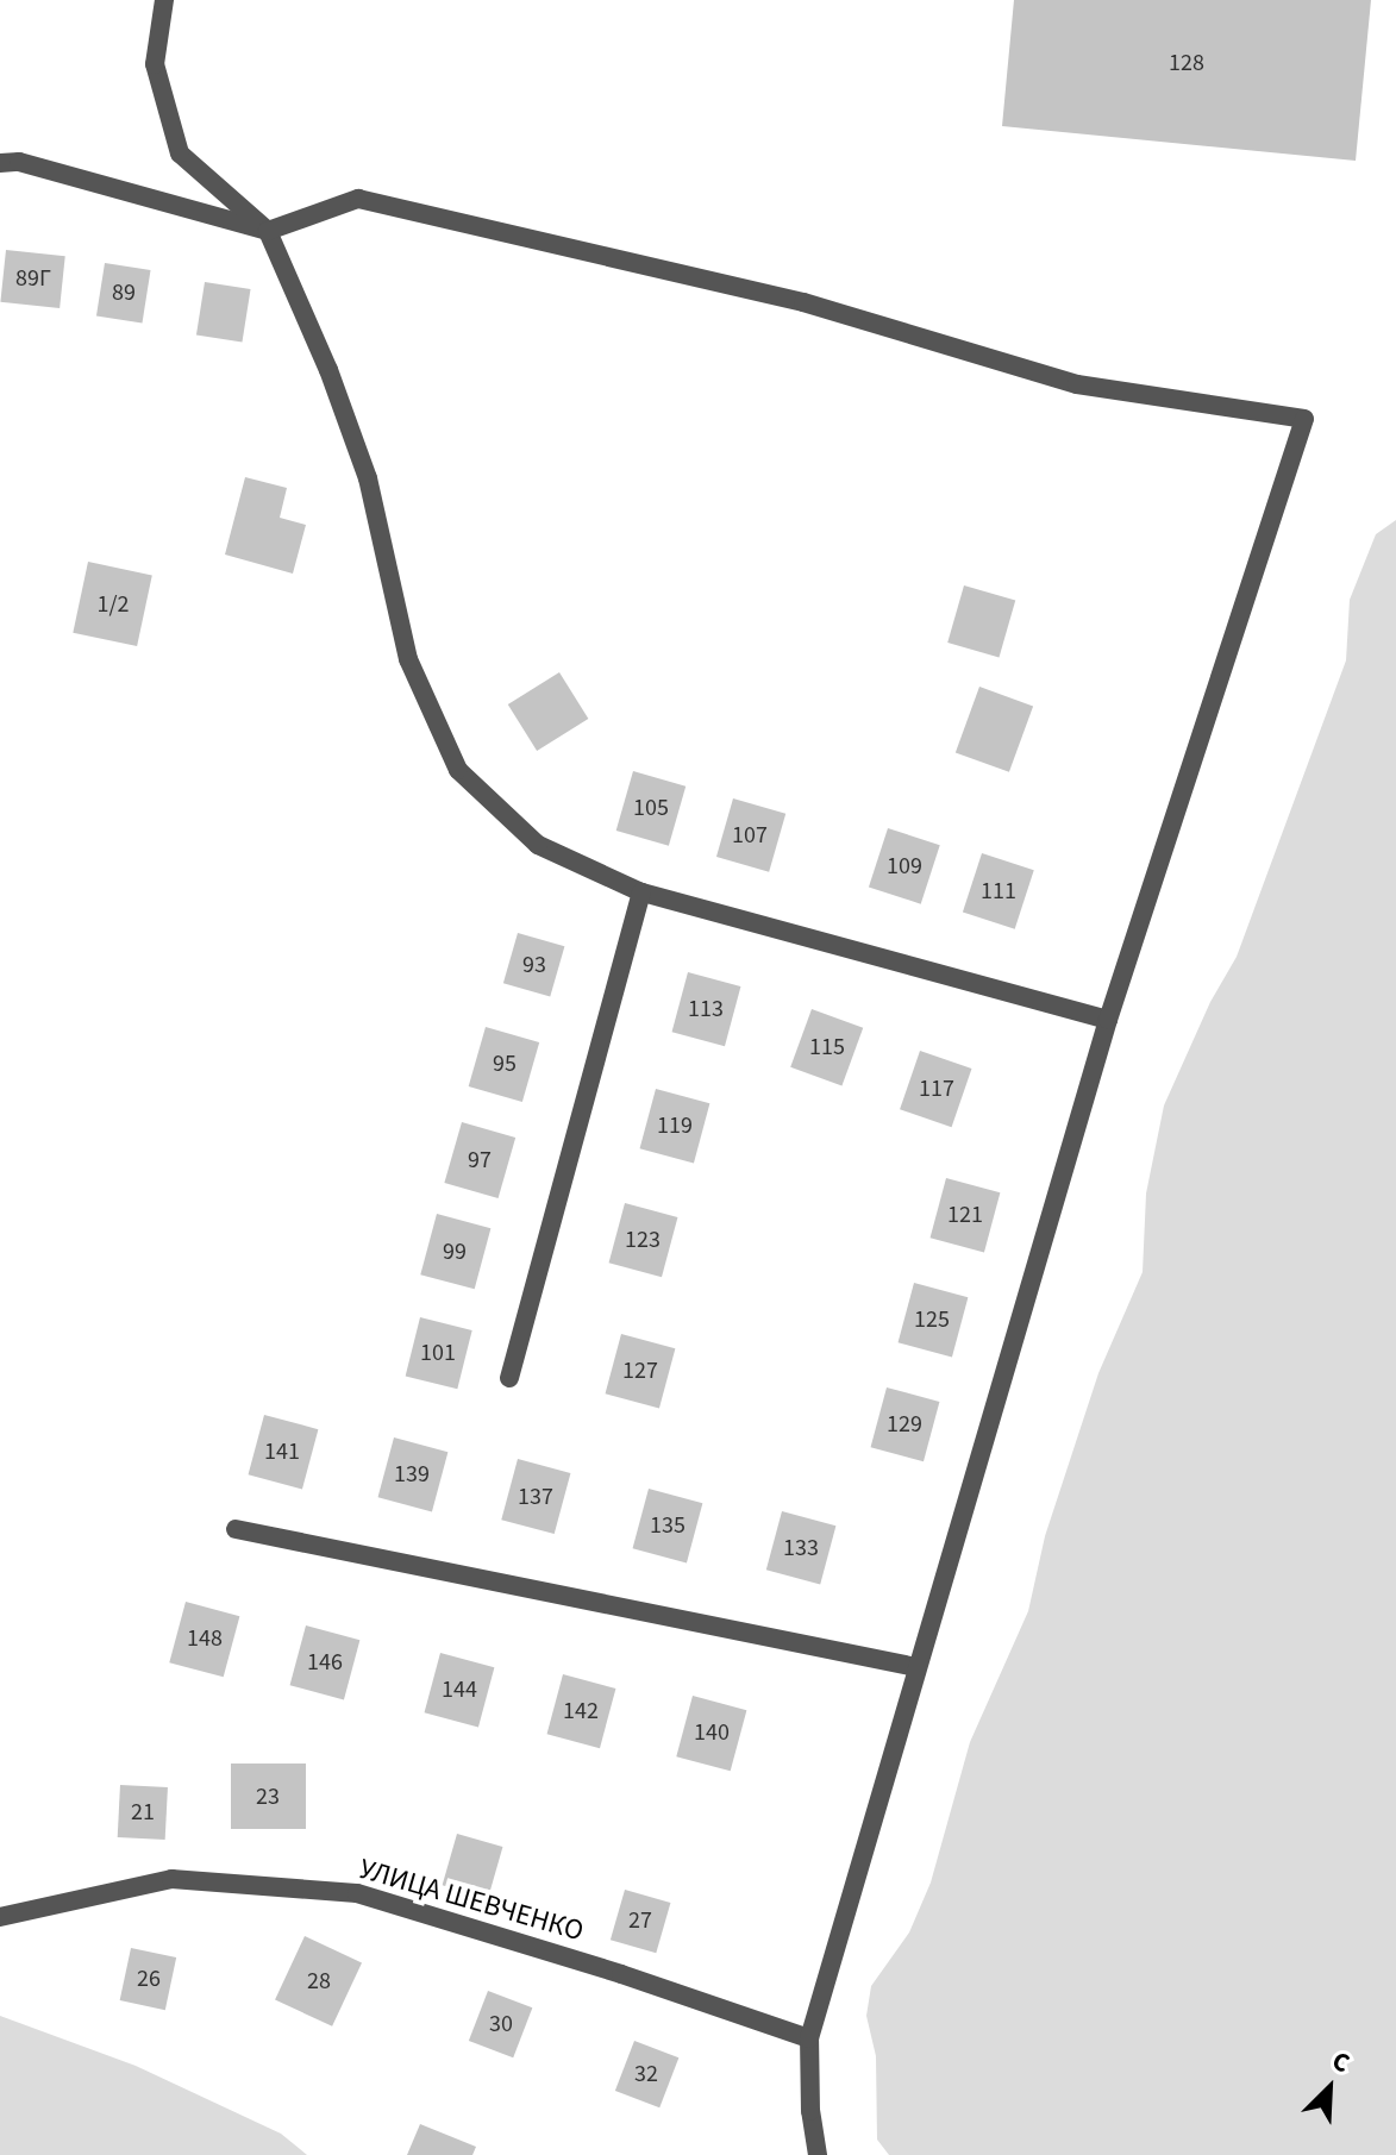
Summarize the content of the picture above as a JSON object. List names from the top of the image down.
{
  "streets": {
    "street": ["УЛИЦА ШЕВЧЕНКО"]
  },
  "house_numbers": [
    "128",
    "89Г",
    "89",
    "1/2",
    "105",
    "107",
    "109",
    "111",
    "93",
    "113",
    "115",
    "95",
    "117",
    "119",
    "97",
    "121",
    "123",
    "99",
    "125",
    "101",
    "127",
    "129",
    "141",
    "139",
    "137",
    "135",
    "133",
    "148",
    "146",
    "144",
    "142",
    "140",
    "23",
    "21",
    "27",
    "26",
    "28",
    "30",
    "32"
  ],
  "north": "top right"
}
